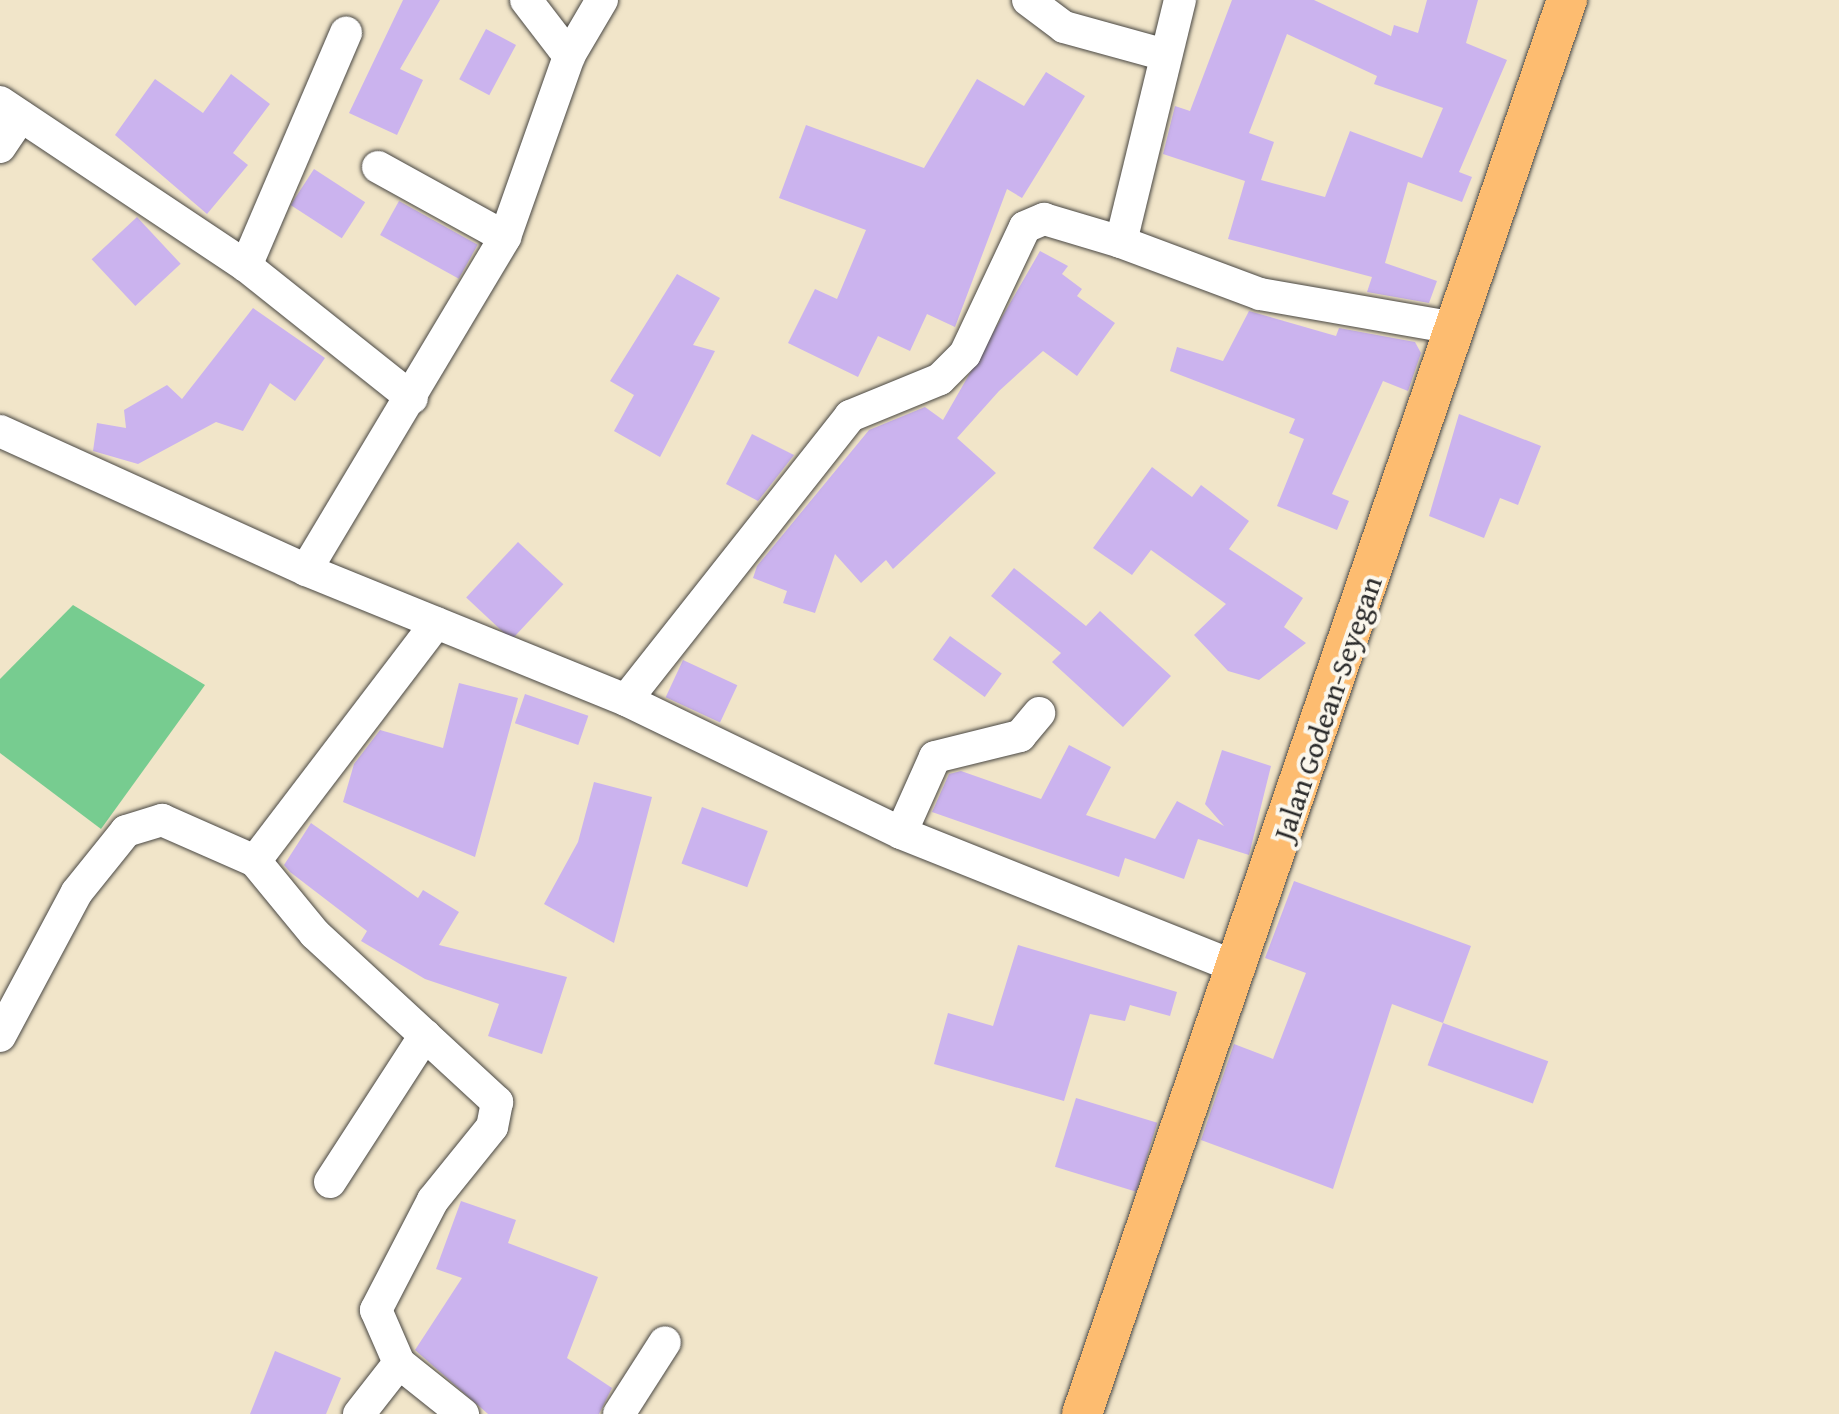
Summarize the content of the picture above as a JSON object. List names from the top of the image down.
{
  "streets": {
    "main road": ["Jalan Godean-Seyegan"]
  }
}
